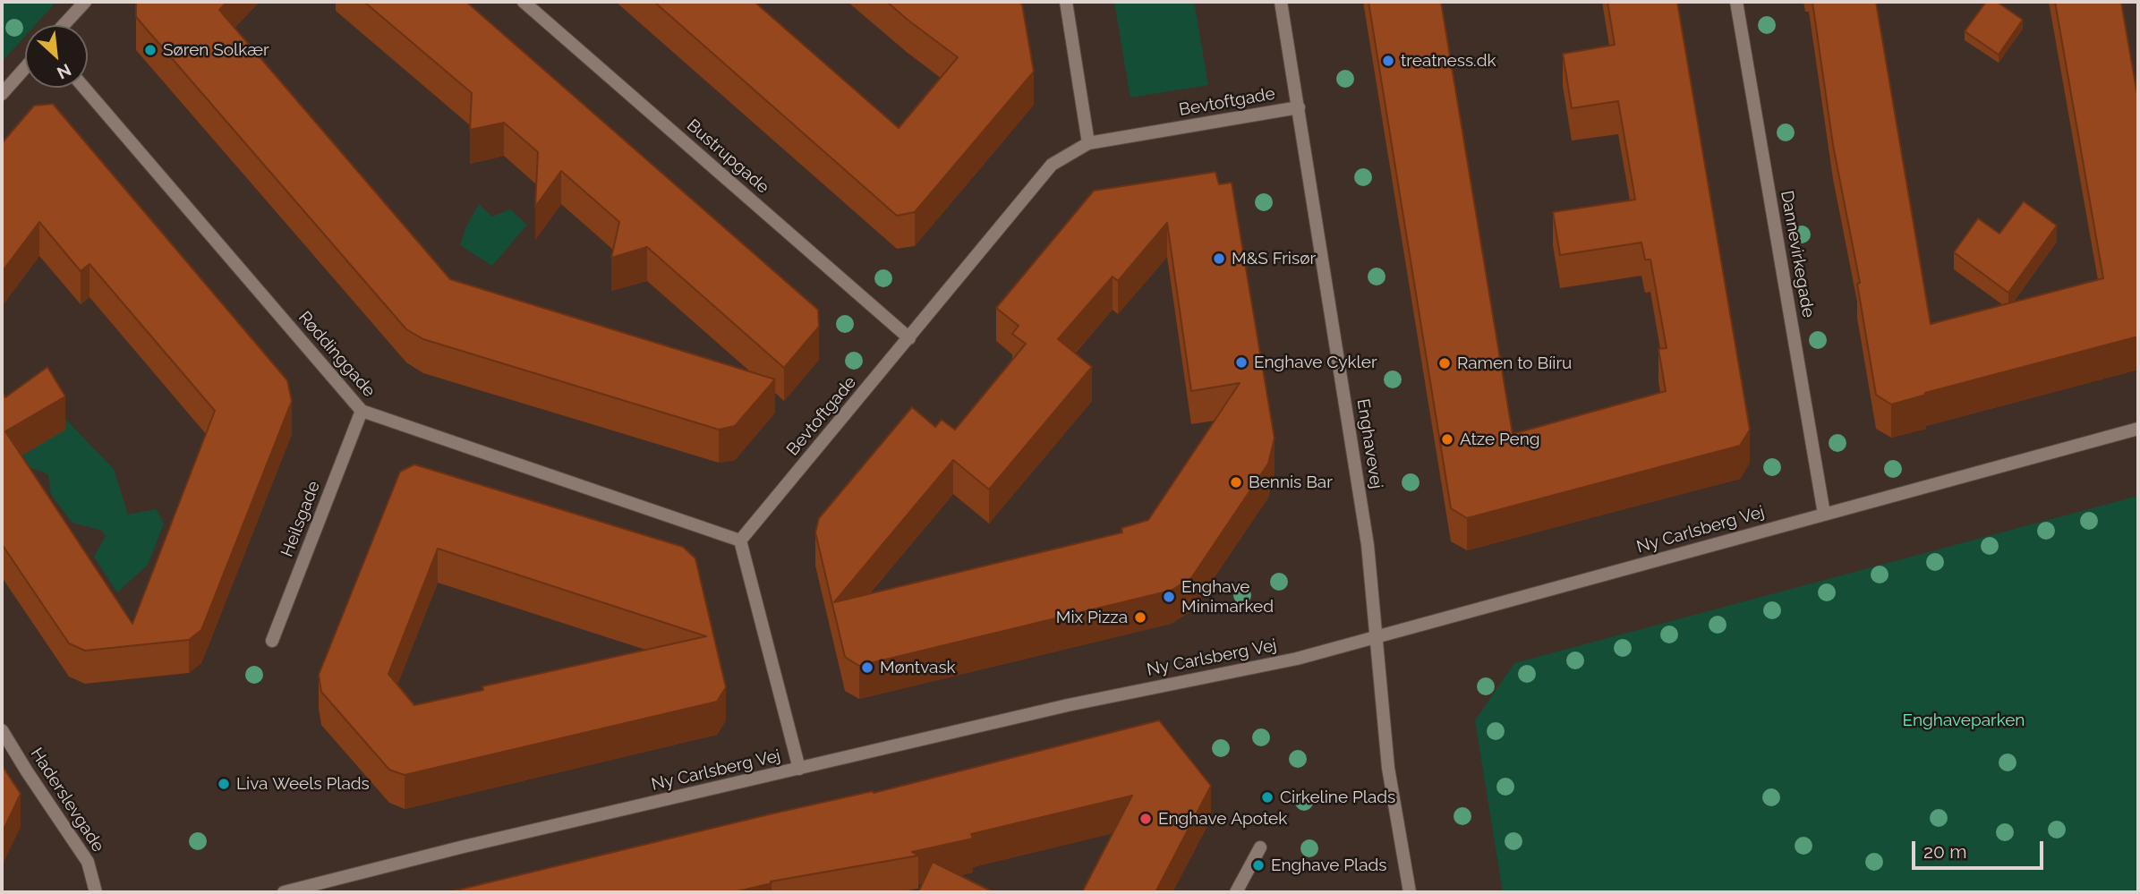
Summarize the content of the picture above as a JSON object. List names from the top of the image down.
{
  "streets": {
    "street": [
      "Bevtoftgade",
      "Bustrupgade",
      "Dannevirkegade",
      "Røddinggade",
      "Enghavevej",
      "Heilsgade",
      "Ny Carlsberg Vej",
      "Haderslevgade"
    ]
  },
  "crossings": [
    ["Bevtoftgade", "Bustrupgade"],
    ["Bevtoftgade", "Røddinggade"],
    ["Bevtoftgade", "Enghavevej"],
    ["Dannevirkegade", "Ny Carlsberg Vej"],
    ["Røddinggade", "Heilsgade"],
    ["Enghavevej", "Ny Carlsberg Vej"]
  ],
  "parks": ["Enghaveparken"],
  "places": [
    "Søren Solkær",
    "treatness.dk",
    "M&S Frisør",
    "Enghave Cykler",
    "Ramen to Bíiru",
    "Atze Peng",
    "Bennis Bar",
    "Enghave Minimarked",
    "Mix Pizza",
    "Møntvask",
    "Liva Weels Plads",
    "Cirkeline Plads",
    "Enghave Apotek",
    "Enghave Plads"
  ],
  "scale_bar": "20 m",
  "north": "bottom right"
}
